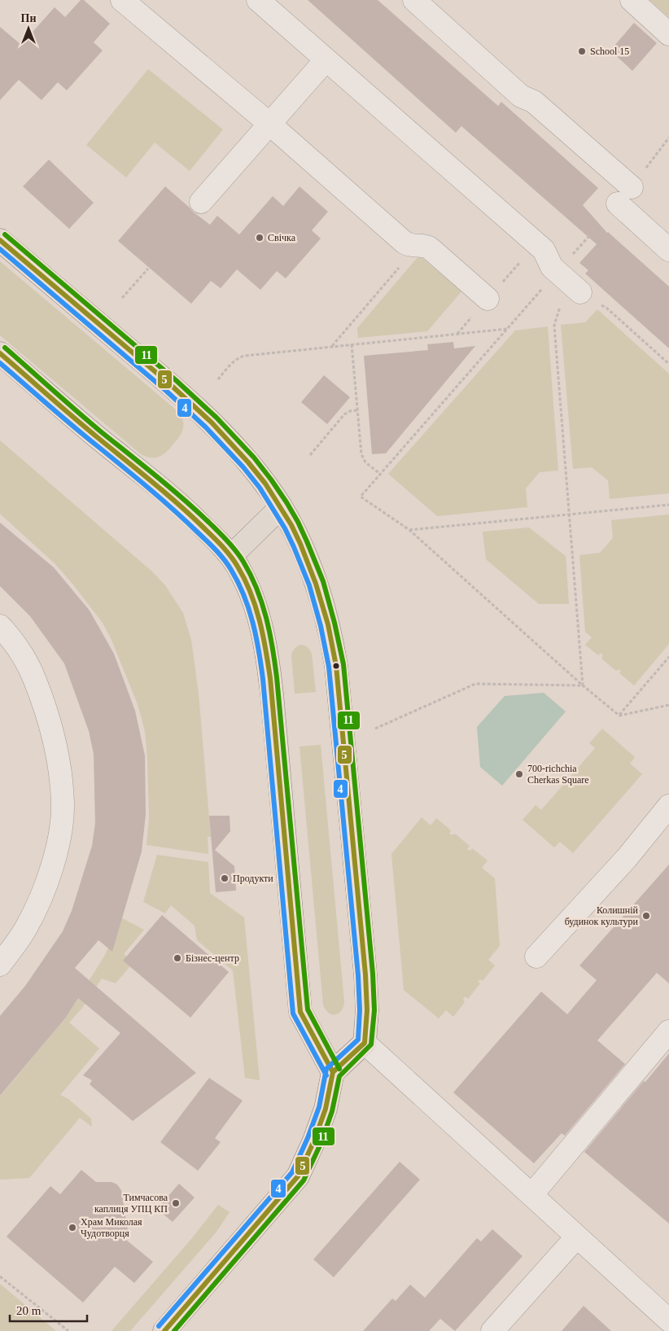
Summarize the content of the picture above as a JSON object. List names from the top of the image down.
{
  "places": [
    "School 15",
    "Свічка",
    "700-richchia Cherkas Square",
    "Продукти",
    "Колишній будинок культури",
    "Бізнес-центр",
    "Тимчасова каплиця УПЦ КП",
    "Храм Миколая Чудотворця"
  ],
  "lines": ["transit line 11", "transit line 5", "transit line 4"],
  "scale_bar": "20 m",
  "north": "top"
}
